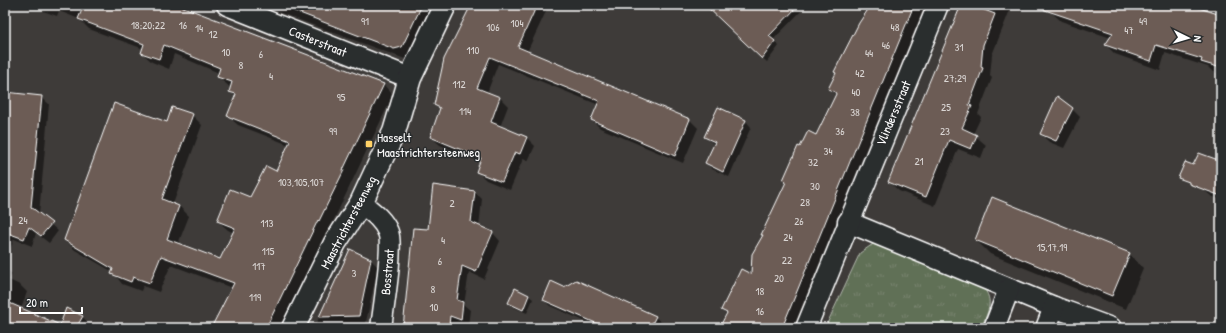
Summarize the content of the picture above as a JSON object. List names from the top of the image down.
{
  "streets": {
    "main road": ["Maastrichtersteenweg"],
    "street": ["Casterstraat", "Vlindersstraat", "Bosstraat"]
  },
  "crossings": [
    ["Casterstraat", "Maastrichtersteenweg"],
    ["Maastrichtersteenweg", "Bosstraat"]
  ],
  "places": {
    "transit": ["Hasselt Maastrichtersteenweg"]
  },
  "house_numbers": [
    "91",
    "49",
    "104",
    "18;20;22",
    "16",
    "106",
    "48",
    "14",
    "47",
    "12",
    "46",
    "31",
    "110",
    "10",
    "44",
    "6",
    "8",
    "42",
    "4",
    "27;29",
    "112",
    "40",
    "95",
    "25",
    "114",
    "38",
    "99",
    "36",
    "23",
    "34",
    "21",
    "32",
    "103,105,107",
    "30",
    "28",
    "2",
    "24",
    "26",
    "113",
    "24",
    "4",
    "15,17,19",
    "115",
    "22",
    "6",
    "117",
    "3",
    "20",
    "8",
    "18",
    "119",
    "10",
    "16"
  ],
  "scale_bar": "20 m",
  "north": "right"
}
